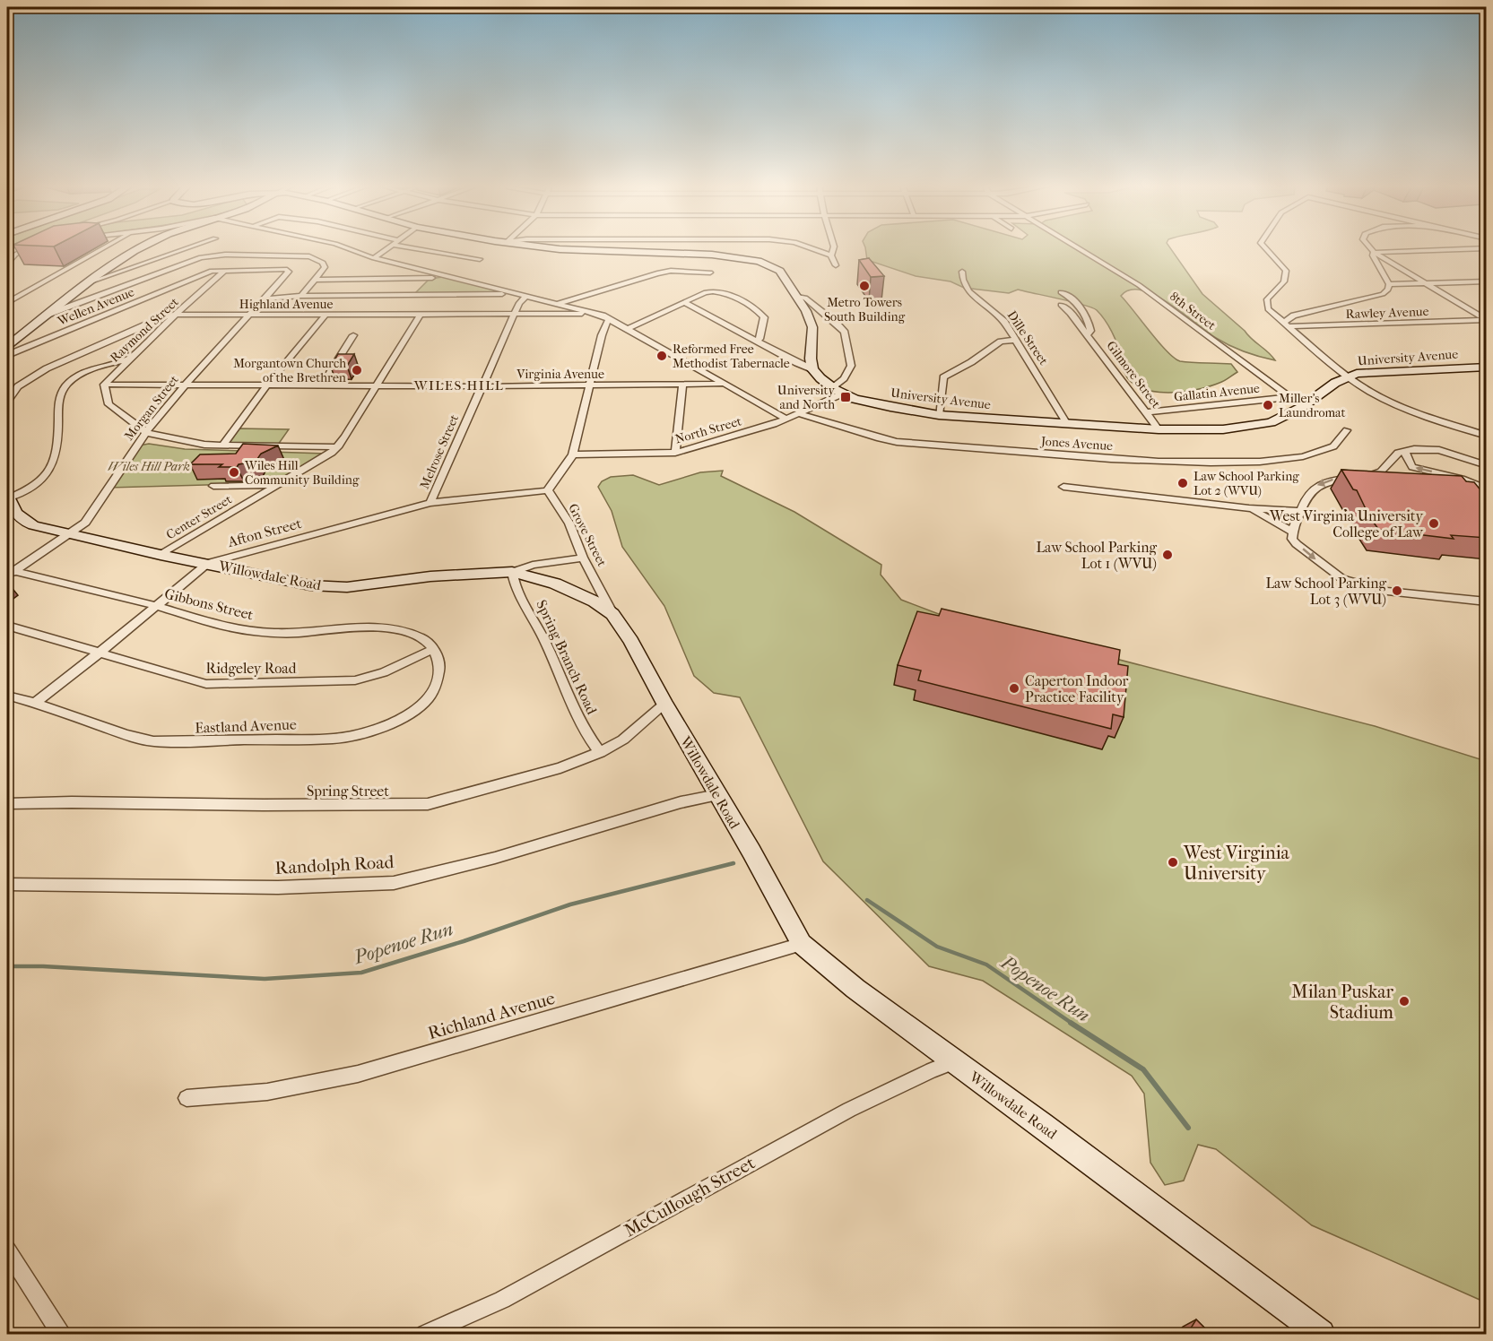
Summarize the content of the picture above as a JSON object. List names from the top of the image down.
{
  "streets": {
    "street": [
      "Highland Avenue",
      "Wellen Avenue",
      "8th Street",
      "Rawley Avenue",
      "Raymond Street",
      "Dille Street",
      "University Avenue",
      "Virginia Avenue",
      "Gilmore Street",
      "Gallatin Avenue",
      "Morgan Street",
      "North Street",
      "Jones Avenue",
      "Melrose Street",
      "Center Street",
      "Afton Street",
      "Grove Street",
      "Willowdale Road",
      "Gibbons Street",
      "Spring Branch Road",
      "Ridgeley Road",
      "Eastland Avenue",
      "Spring Street",
      "Randolph Road",
      "Richland Avenue",
      "McCullough Street"
    ]
  },
  "crossings": [
    ["Highland Avenue", "Raymond Street"],
    ["Highland Avenue", "Morgan Street"],
    ["Highland Avenue", "Melrose Street"],
    ["Highland Avenue", "Center Street"],
    ["Wellen Avenue", "Raymond Street"],
    ["Wellen Avenue", "Morgan Street"],
    ["8th Street", "University Avenue"],
    ["8th Street", "Gallatin Avenue"],
    ["Raymond Street", "Virginia Avenue"],
    ["Dille Street", "University Avenue"],
    ["University Avenue", "Gilmore Street"],
    ["University Avenue", "North Street"],
    ["Virginia Avenue", "Morgan Street"],
    ["Virginia Avenue", "Melrose Street"],
    ["Virginia Avenue", "Center Street"],
    ["Gilmore Street", "Gallatin Avenue"],
    ["Morgan Street", "Willowdale Road"],
    ["Morgan Street", "Gibbons Street"],
    ["North Street", "Jones Avenue"],
    ["Melrose Street", "Afton Street"],
    ["Center Street", "Willowdale Road"],
    ["Afton Street", "Grove Street"],
    ["Afton Street", "Willowdale Road"],
    ["Afton Street", "Gibbons Street"],
    ["Afton Street", "Ridgeley Road"],
    ["Afton Street", "Eastland Avenue"],
    ["Grove Street", "Willowdale Road"],
    ["Willowdale Road", "Spring Branch Road"],
    ["Willowdale Road", "Spring Street"],
    ["Willowdale Road", "Randolph Road"],
    ["Willowdale Road", "Richland Avenue"],
    ["Willowdale Road", "McCullough Street"],
    ["Gibbons Street", "Ridgeley Road"],
    ["Gibbons Street", "Eastland Avenue"],
    ["Spring Branch Road", "Spring Street"],
    ["Ridgeley Road", "Eastland Avenue"]
  ],
  "districts": ["WILES HILL"],
  "water": ["Popenoe Run"],
  "parks": ["Wiles Hill Park"],
  "places": {
    "other": [
      "Metro Towers South Building",
      "Reformed Free Methodist Tabernacle",
      "Morgantown Church of the Brethren",
      "Miller's Laundromat",
      "Wiles Hill Community Building",
      "Law School Parking Lot 2 (WVU)",
      "West Virginia University College of Law",
      "Law School Parking Lot 1 (WVU)",
      "Law School Parking Lot 3 (WVU)",
      "Caperton Indoor Practice Facility",
      "West Virginia University",
      "Milan Puskar Stadium"
    ],
    "transit": ["University and North"]
  }
}
